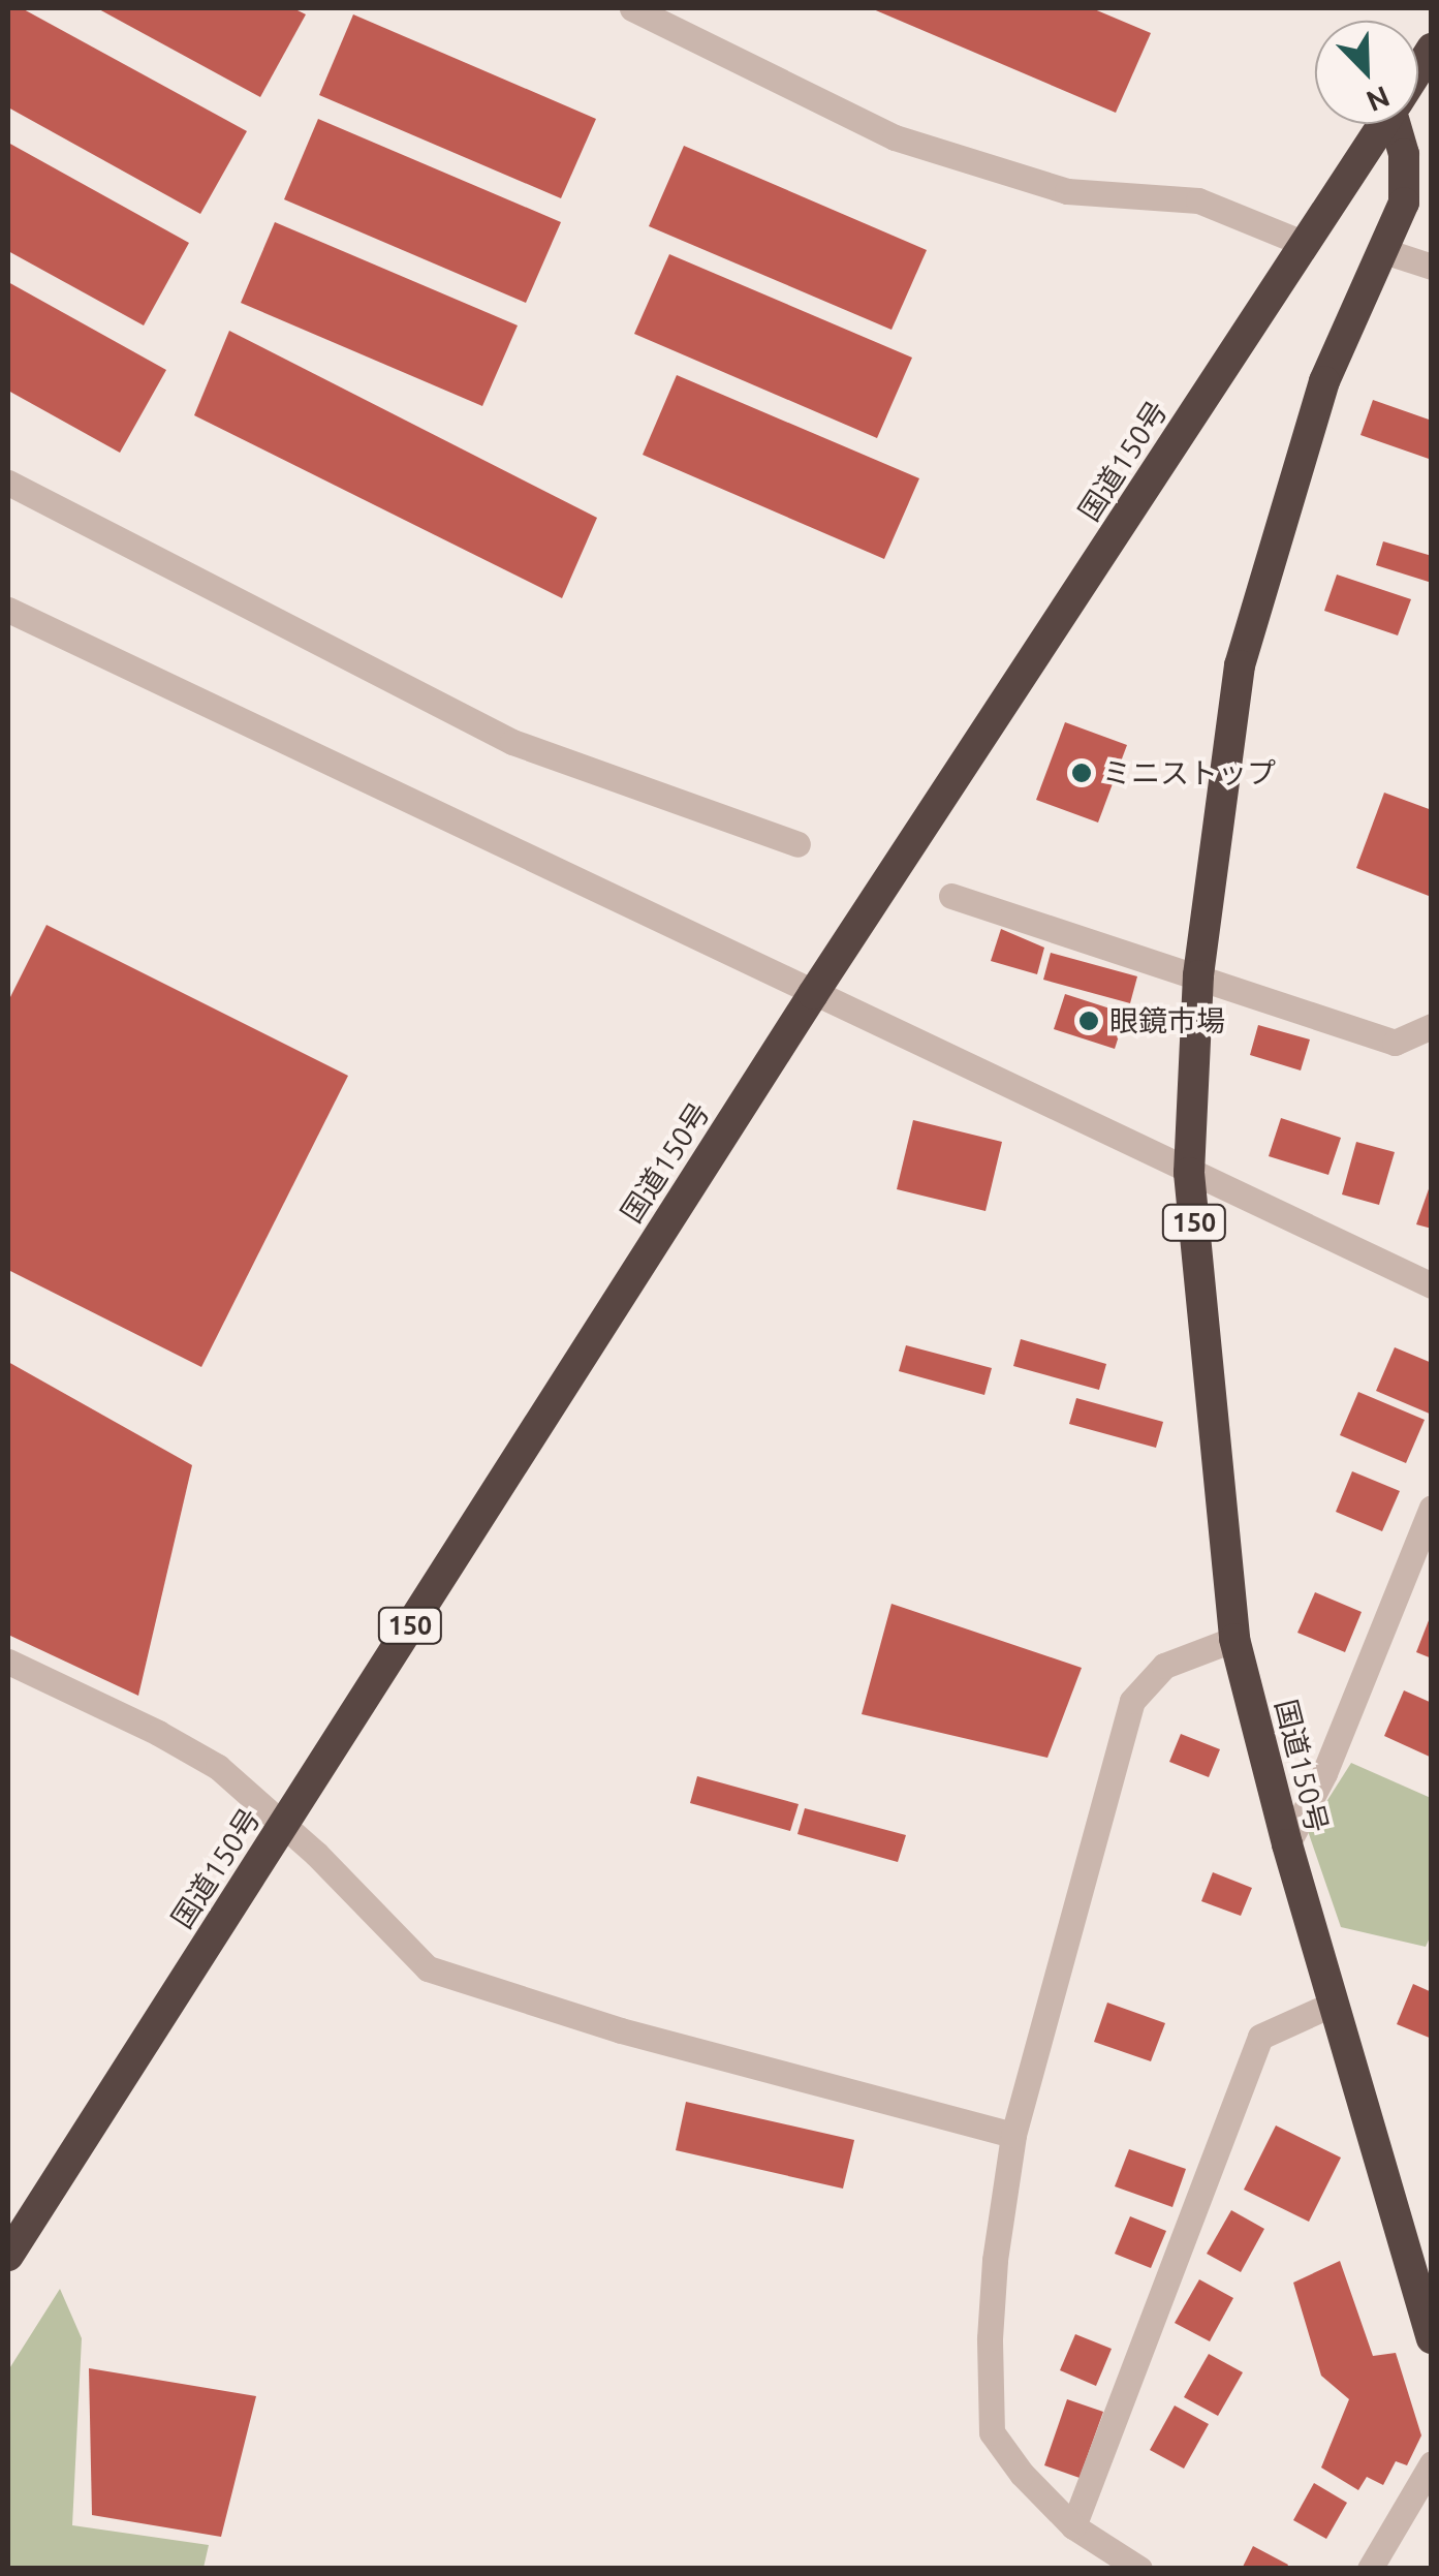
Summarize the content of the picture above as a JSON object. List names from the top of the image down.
{
  "streets": {
    "highway": ["国道150号", "150"]
  },
  "places": ["ミニストップ", "眼鏡市場"],
  "north": "bottom right"
}
